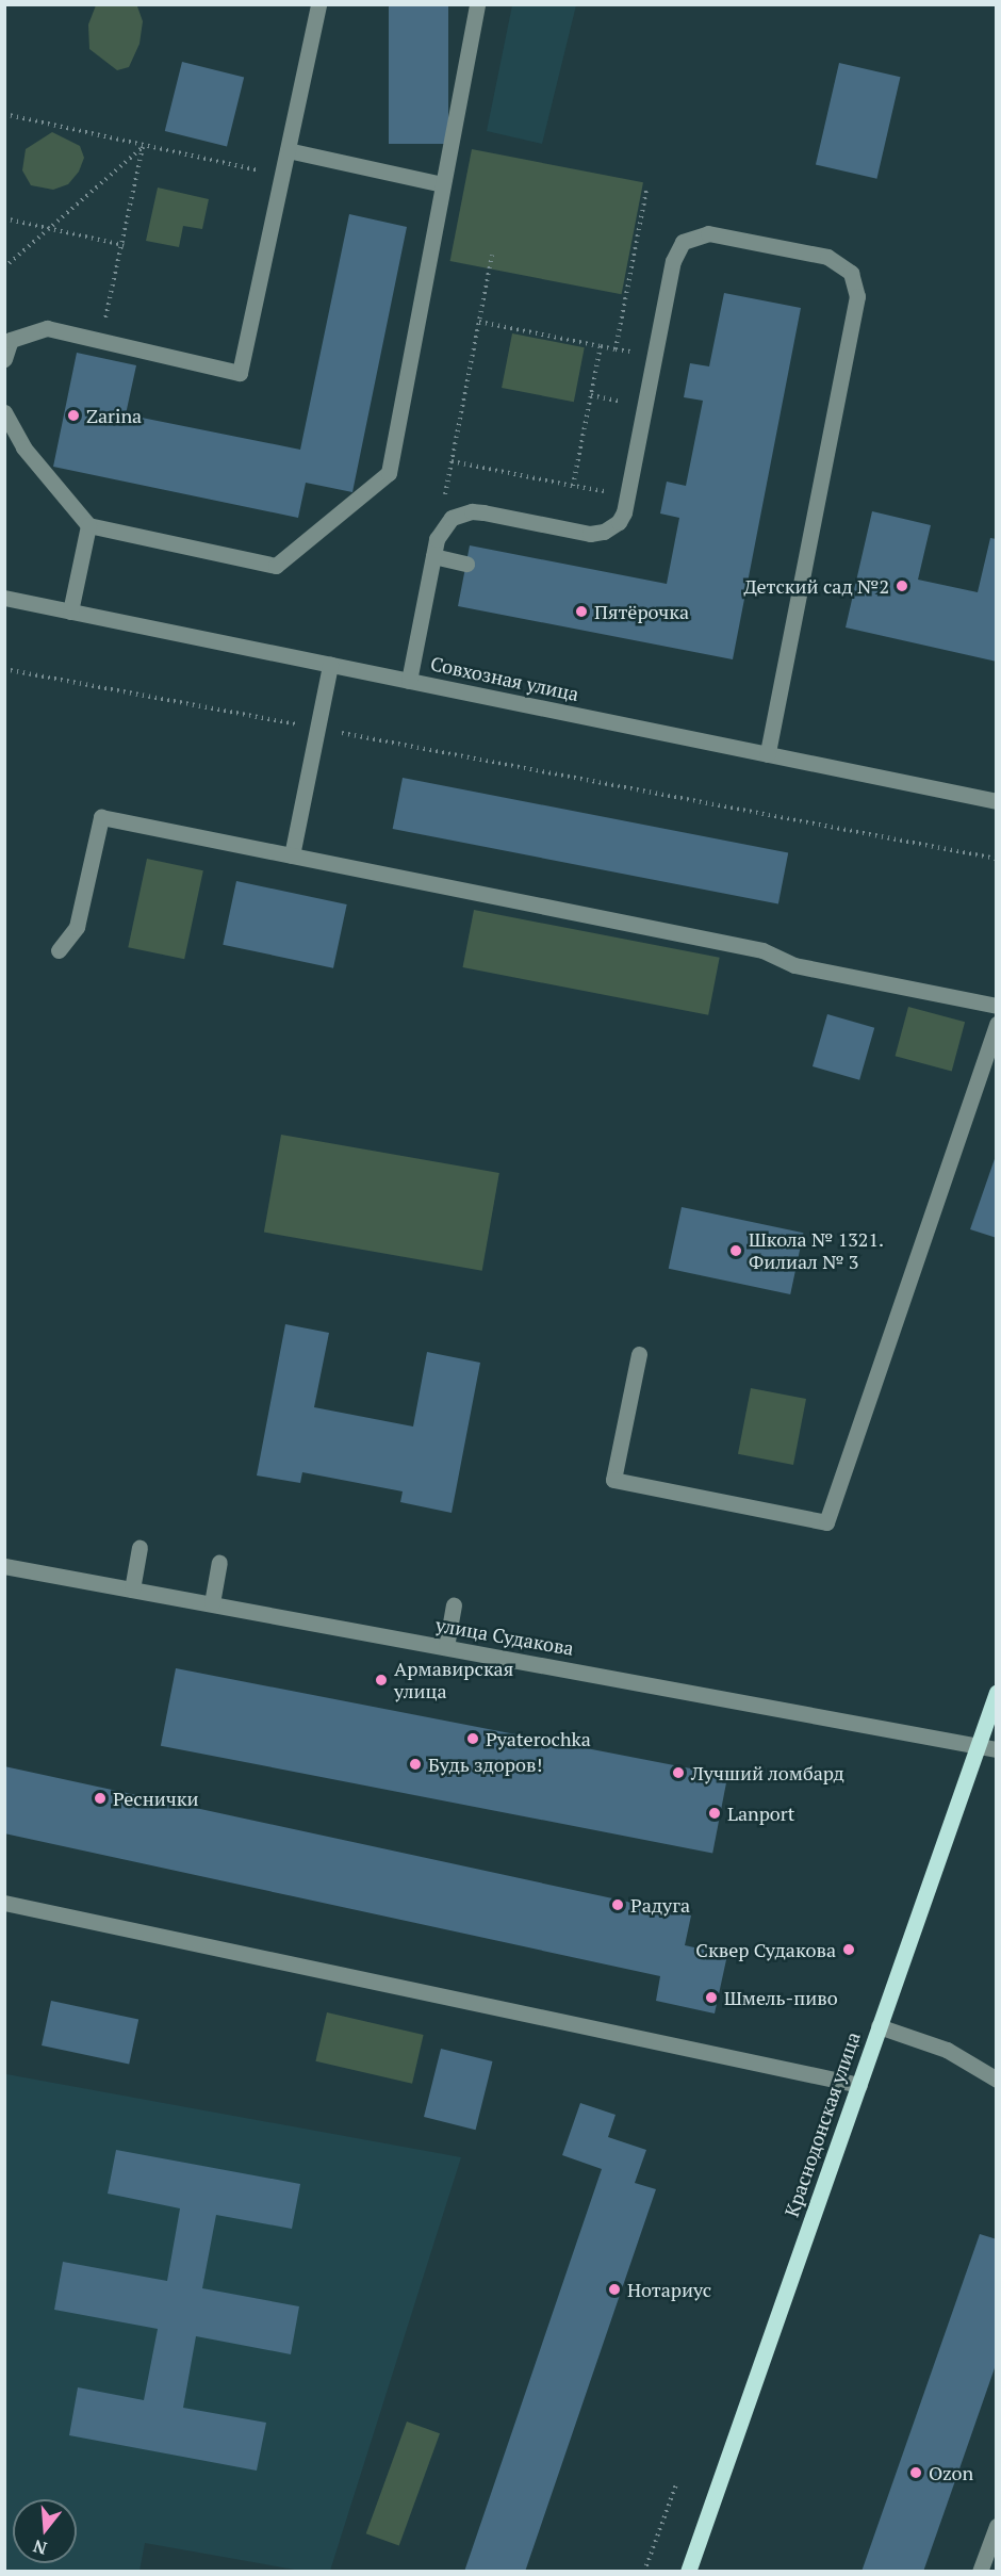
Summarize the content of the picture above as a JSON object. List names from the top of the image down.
{
  "streets": {
    "main road": ["Краснодонская улица"],
    "street": ["Совхозная улица", "улица Судакова"]
  },
  "crossings": [
    ["улица Судакова", "Краснодонская улица"]
  ],
  "places": [
    "Zarina",
    "Детский сад №2",
    "Пятёрочка",
    "Школа № 1321. Филиал № 3",
    "Армавирская улица",
    "Pyaterochka",
    "Будь здоров!",
    "Лучший ломбард",
    "Реснички",
    "Lanport",
    "Радуга",
    "Сквер Судакова",
    "Шмель-пиво",
    "Нотариус",
    "Ozon"
  ],
  "north": "bottom"
}
